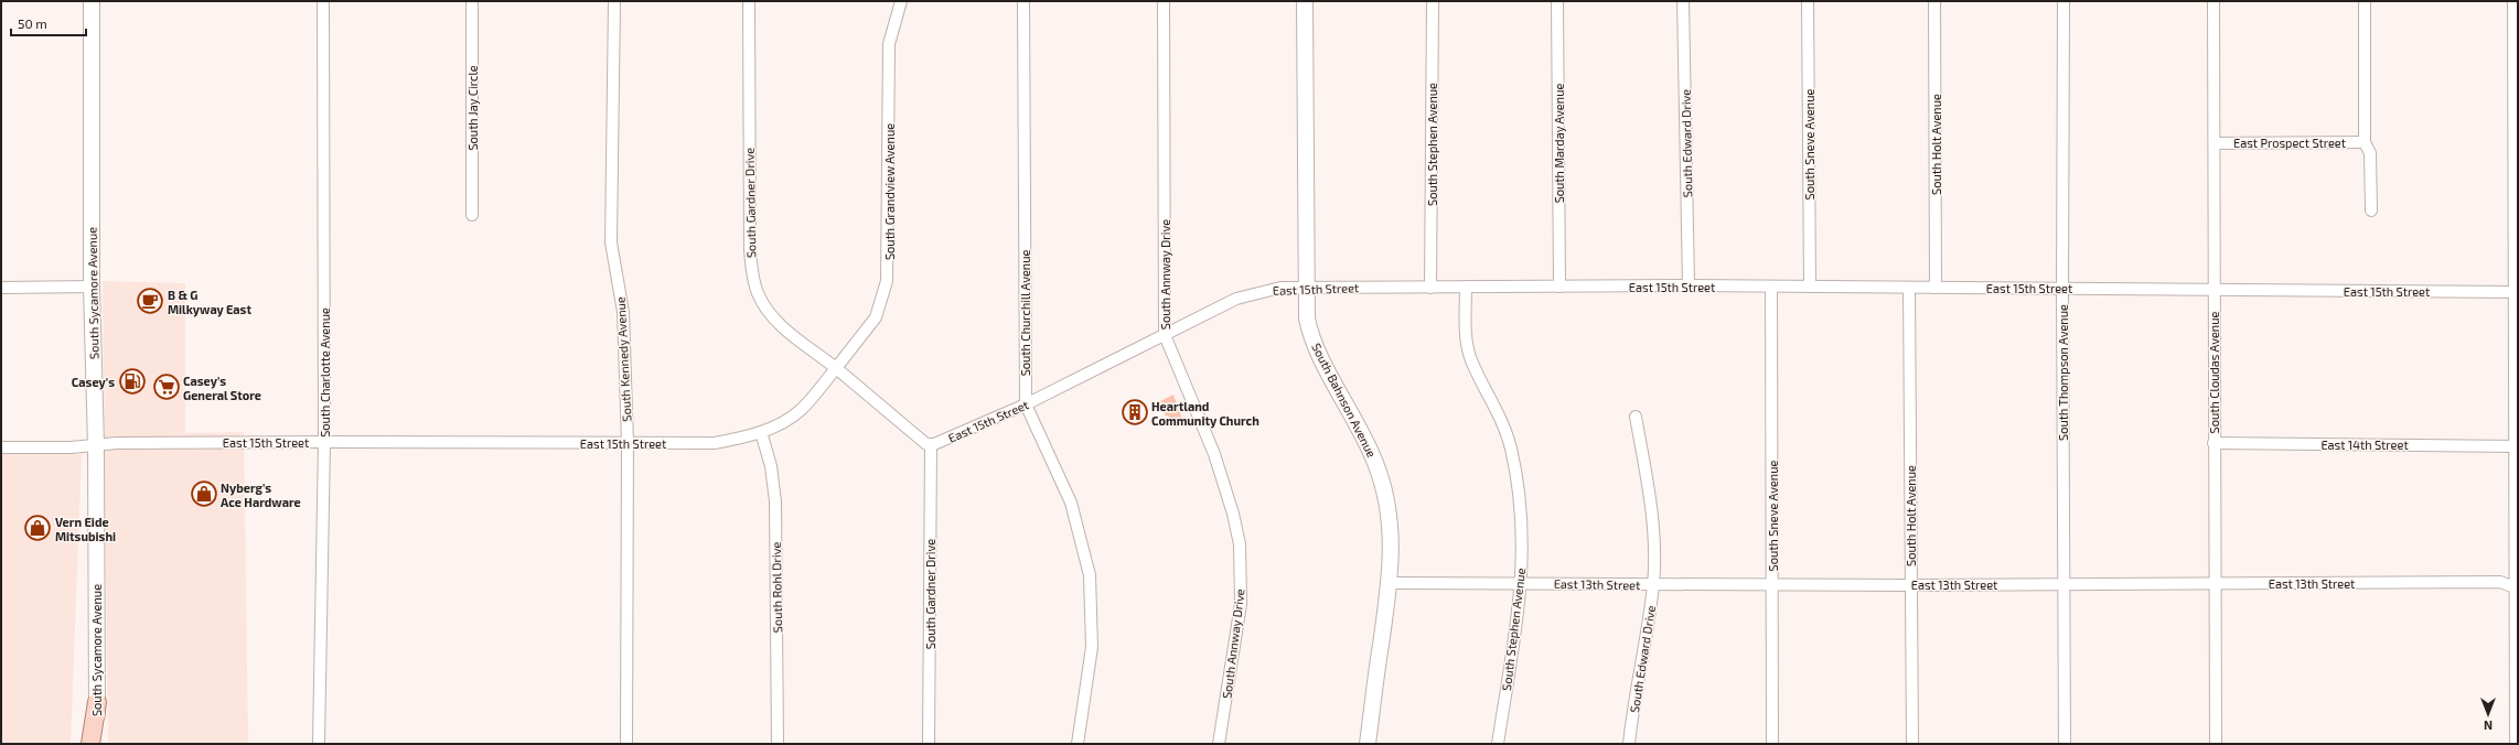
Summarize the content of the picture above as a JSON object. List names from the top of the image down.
{
  "streets": {
    "street": [
      "South Jay Circle",
      "East Prospect Street",
      "South Marday Avenue",
      "South Edward Drive",
      "South Stephen Avenue",
      "South Sneve Avenue",
      "South Holt Avenue",
      "South Grandview Avenue",
      "South Gardner Drive",
      "South Annway Drive",
      "East 15th Street",
      "South Sycamore Avenue",
      "South Churchill Avenue",
      "South Kennedy Avenue",
      "South Charlotte Avenue",
      "South Thompson Avenue",
      "South Cloudas Avenue",
      "South Bahnson Avenue",
      "East 14th Street",
      "East 13th Street",
      "South Rohl Drive"
    ]
  },
  "crossings": [
    ["East Prospect Street", "South Cloudas Avenue"],
    ["South Marday Avenue", "East 15th Street"],
    ["South Edward Drive", "East 15th Street"],
    ["South Edward Drive", "East 13th Street"],
    ["South Stephen Avenue", "East 15th Street"],
    ["South Stephen Avenue", "East 13th Street"],
    ["South Sneve Avenue", "East 15th Street"],
    ["South Sneve Avenue", "East 13th Street"],
    ["South Holt Avenue", "East 15th Street"],
    ["South Holt Avenue", "East 13th Street"],
    ["South Grandview Avenue", "South Gardner Drive"],
    ["South Grandview Avenue", "East 15th Street"],
    ["South Gardner Drive", "East 15th Street"],
    ["South Annway Drive", "East 15th Street"],
    ["East 15th Street", "South Sycamore Avenue"],
    ["East 15th Street", "South Churchill Avenue"],
    ["East 15th Street", "South Kennedy Avenue"],
    ["East 15th Street", "South Charlotte Avenue"],
    ["East 15th Street", "South Thompson Avenue"],
    ["East 15th Street", "South Cloudas Avenue"],
    ["East 15th Street", "South Bahnson Avenue"],
    ["East 15th Street", "South Rohl Drive"],
    ["South Thompson Avenue", "East 13th Street"],
    ["South Cloudas Avenue", "East 14th Street"],
    ["South Cloudas Avenue", "East 13th Street"],
    ["South Bahnson Avenue", "East 13th Street"]
  ],
  "places": {
    "cafe": ["B & G Milkyway East"],
    "fuel station": ["Casey's"],
    "supermarket": ["Casey's General Store"],
    "building": ["Heartland Community Church"],
    "shop": ["Nyberg's Ace Hardware", "Vern Eide Mitsubishi"]
  },
  "scale_bar": "50 m",
  "north": "bottom"
}
